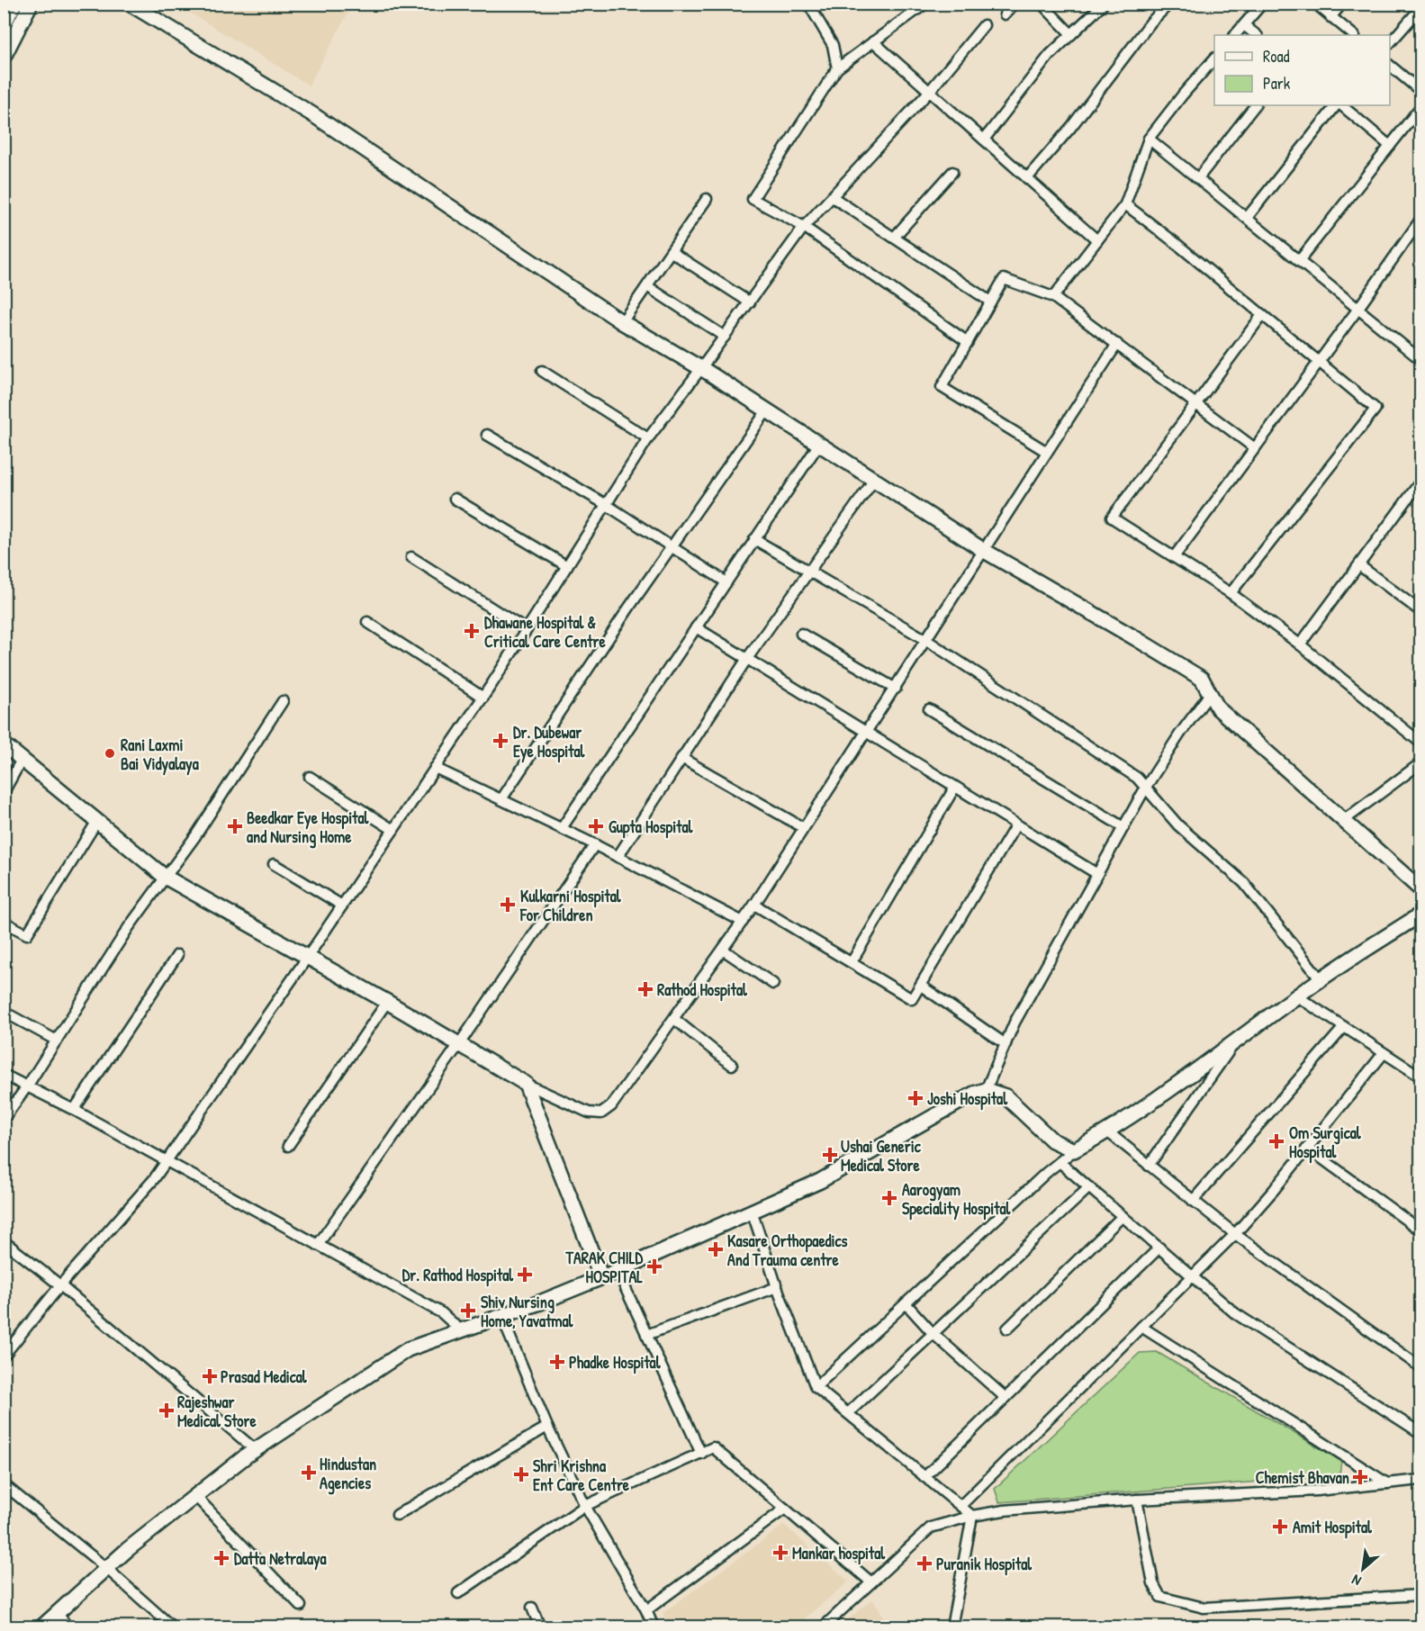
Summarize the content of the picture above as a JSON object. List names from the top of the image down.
{
  "places": {
    "health": [
      "Dhawane Hospital & Critical Care Centre",
      "Dr. Dubewar Eye Hospital",
      "Beedkar Eye Hospital and Nursing Home",
      "Gupta Hospital",
      "Kulkarni Hospital For Children",
      "Rathod Hospital",
      "Joshi Hospital",
      "Om Surgical Hospital",
      "Ushai Generic Medical Store",
      "Aarogyam Speciality Hospital",
      "Kasare Orthopaedics And Trauma centre",
      "TARAK CHILD HOSPITAL",
      "Dr. Rathod Hospital",
      "Shiv Nursing Home, Yavatmal",
      "Phadke Hospital",
      "Prasad Medical",
      "Rajeshwar Medical Store",
      "Hindustan Agencies",
      "Shri Krishna Ent Care Centre",
      "Chemist Bhavan",
      "Amit Hospital",
      "Mankar hospital",
      "Datta Netralaya",
      "Puranik Hospital"
    ],
    "other": ["Rani Laxmi Bai Vidyalaya"]
  },
  "legend": ["Road", "Park"],
  "north": "bottom left"
}
